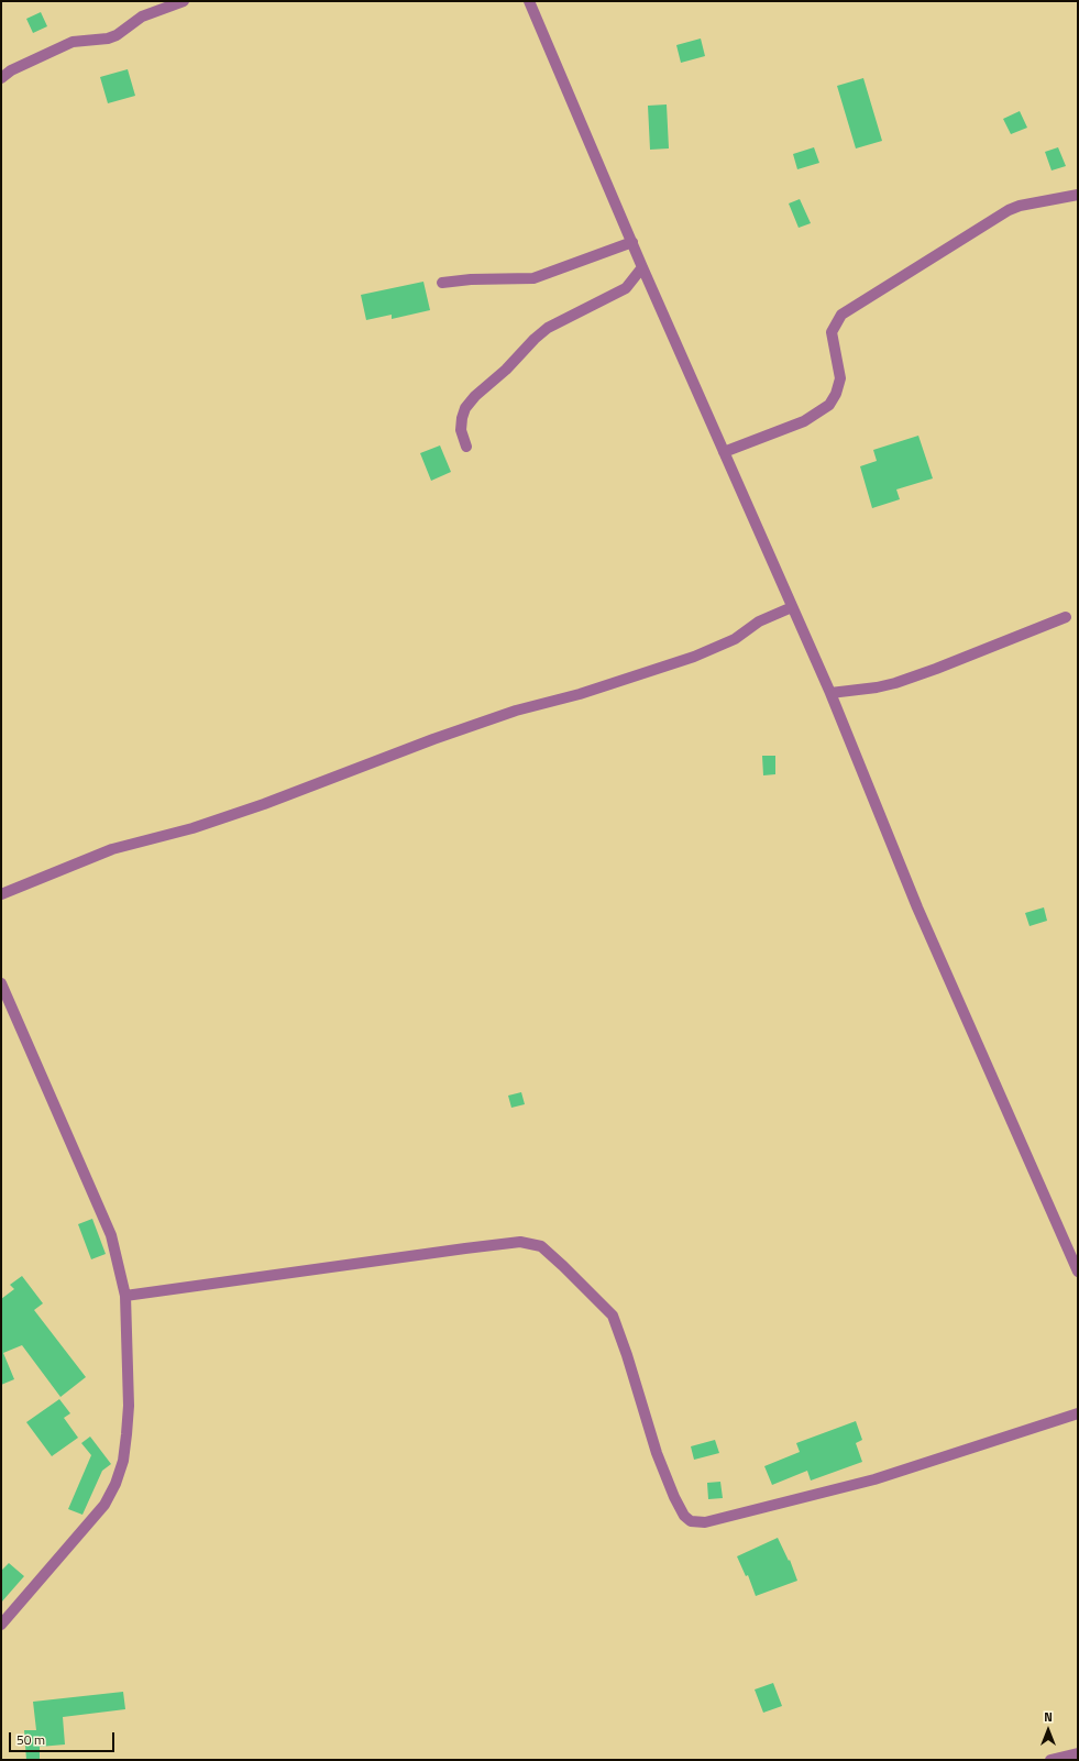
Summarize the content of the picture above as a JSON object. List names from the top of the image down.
{
  "scale_bar": "50 m",
  "north": "top"
}
